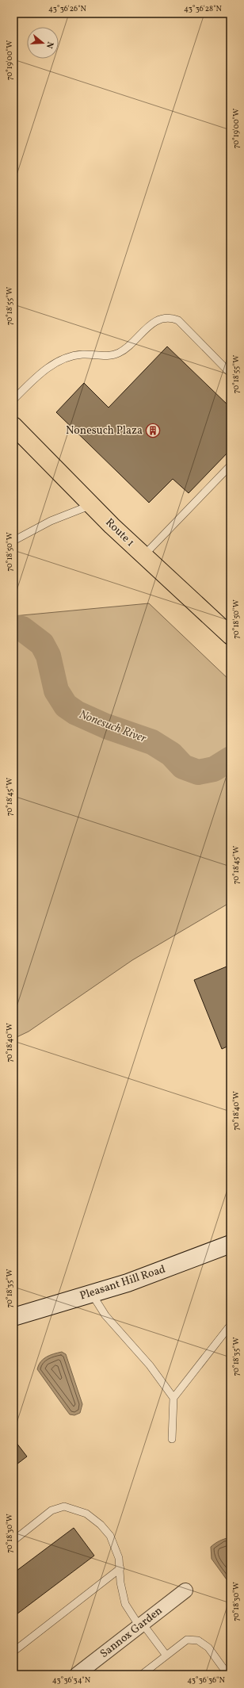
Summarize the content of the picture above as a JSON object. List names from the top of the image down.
{
  "streets": {
    "main road": ["Route 1"],
    "street": ["Pleasant Hill Road", "Sannox Garden"]
  },
  "water": ["Nonesuch River"],
  "places": {
    "building": ["Nonesuch Plaza"]
  },
  "north": "right",
  "coordinates": [
    "43°36'26\"N",
    "43°36'28\"N",
    "70°19'00\"W",
    "70°18'55\"W",
    "70°18'50\"W",
    "70°18'45\"W",
    "70°18'40\"W",
    "70°18'35\"W",
    "70°18'30\"W",
    "43°36'34\"N",
    "43°36'36\"N"
  ]
}
